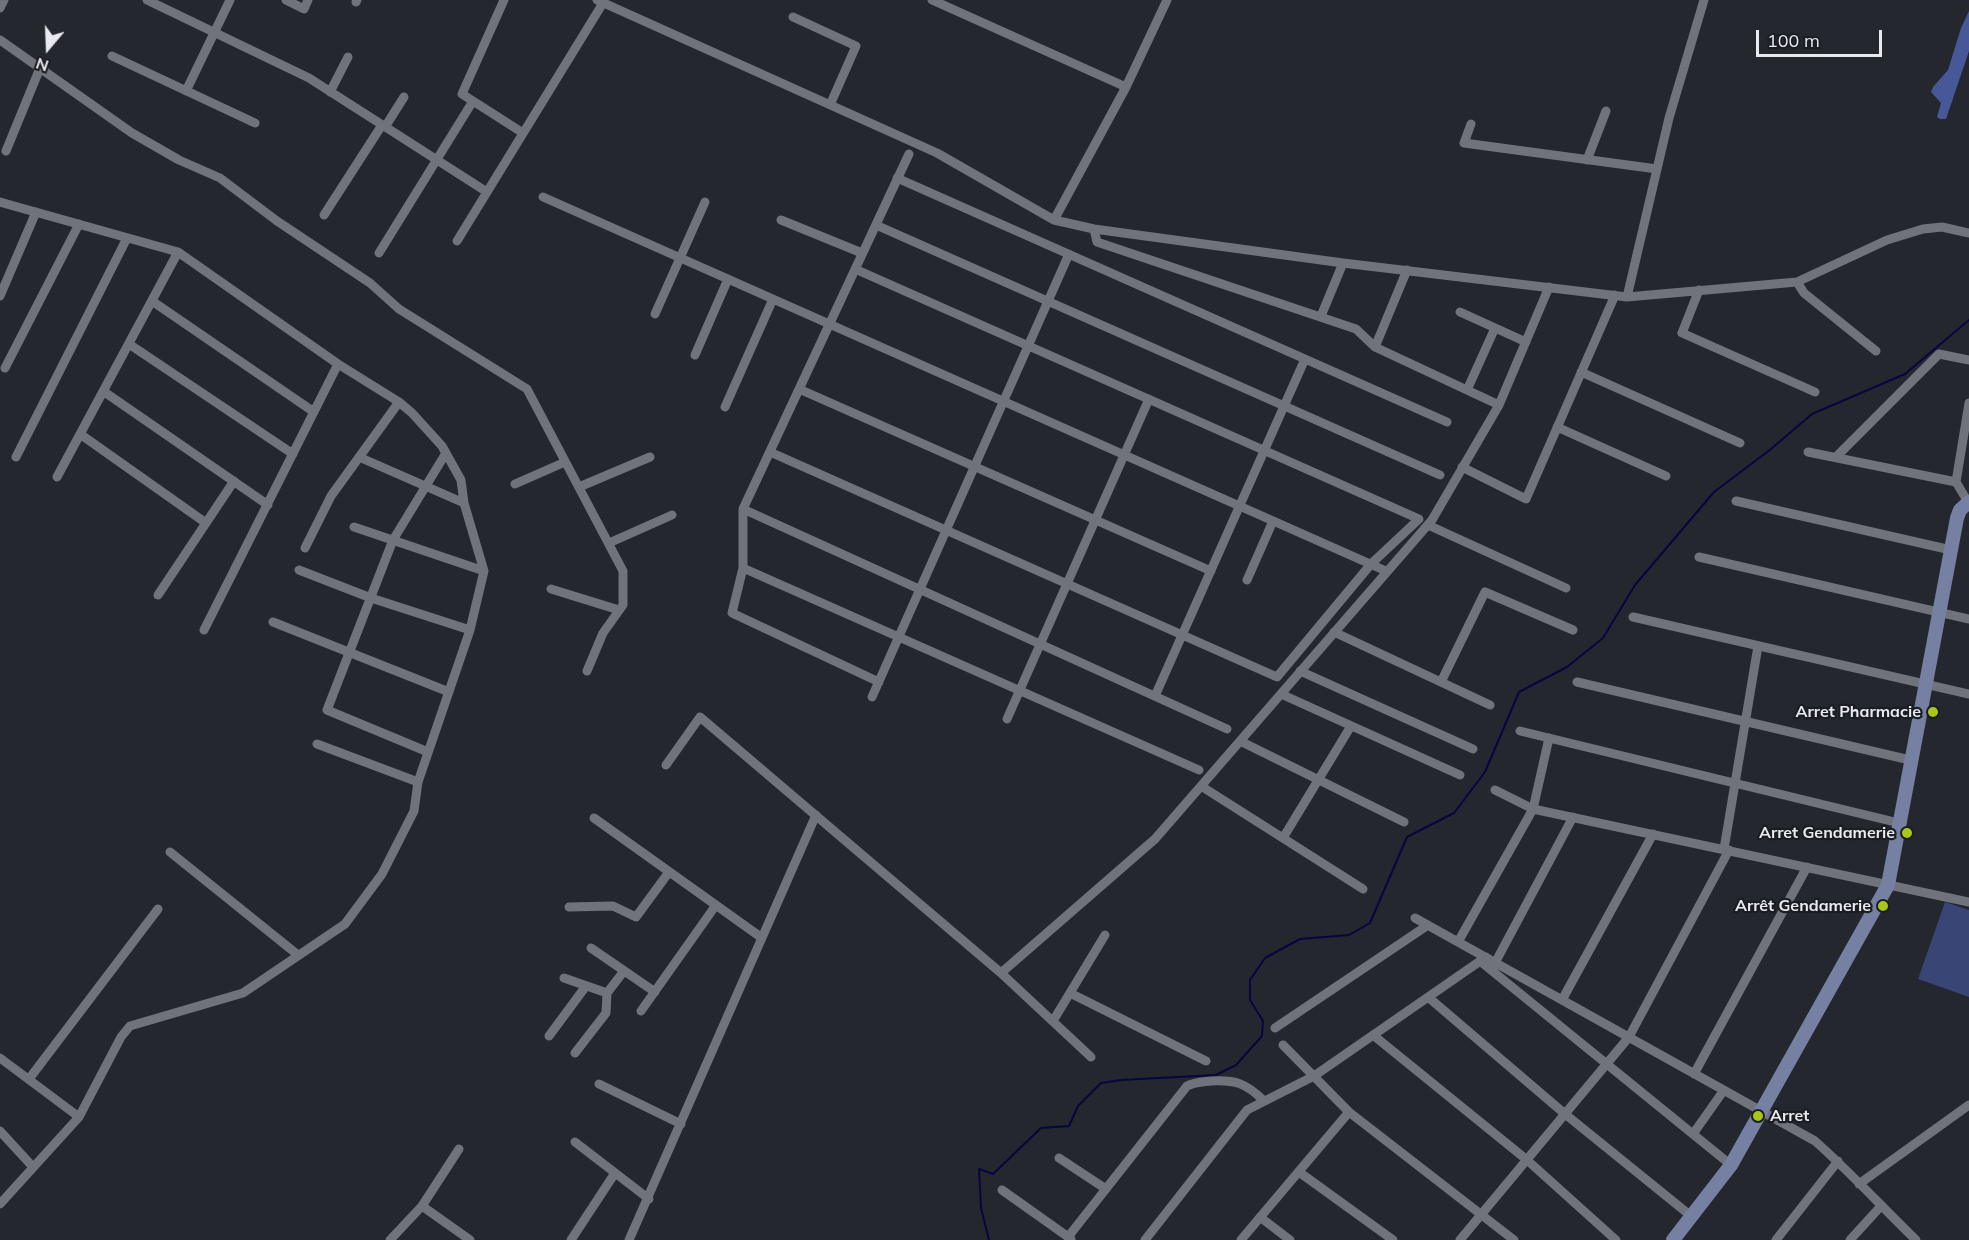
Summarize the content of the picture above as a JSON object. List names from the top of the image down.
{
  "places": [
    "Arret Pharmacie",
    "Arret Gendamerie",
    "Arrêt Gendamerie",
    "Arret"
  ],
  "scale_bar": "100 m",
  "north": "bottom"
}
